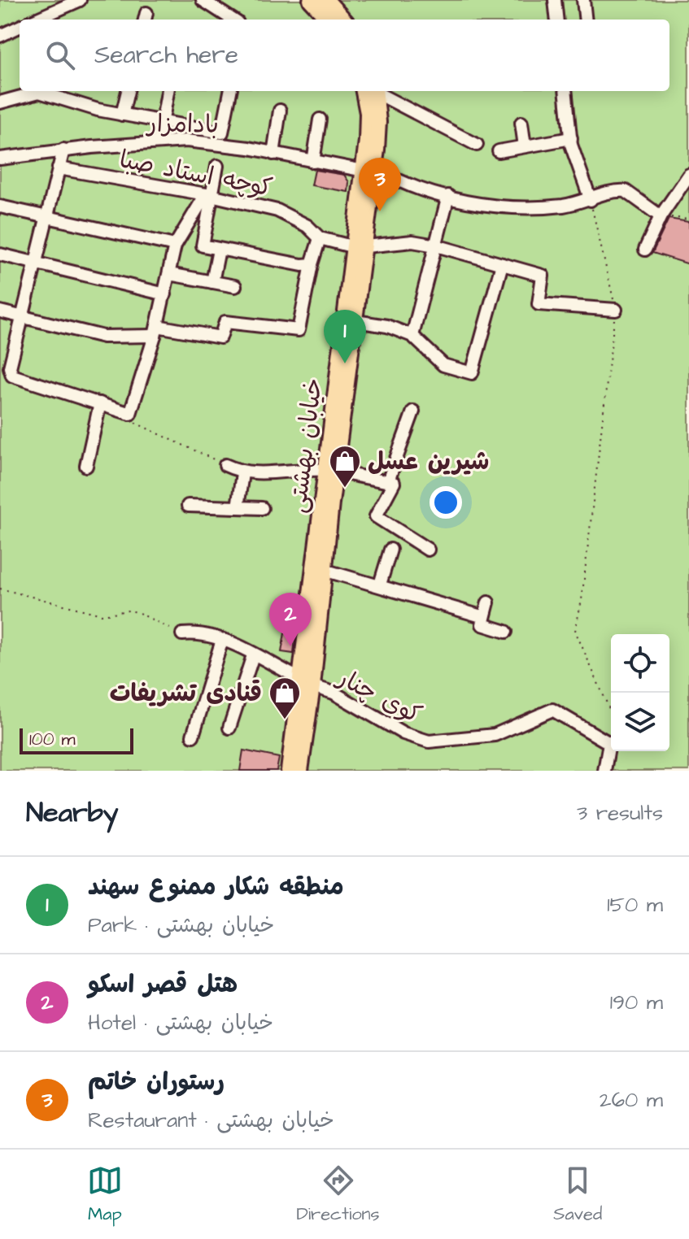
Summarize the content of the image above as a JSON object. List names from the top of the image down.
{
  "streets": {
    "main road": ["خیابان بهشتی"],
    "street": ["بادامزار", "کوچه استاد صبا", "کوی چنار"]
  },
  "crossings": [
    ["بادامزار", "خیابان بهشتی"],
    ["کوچه استاد صبا", "خیابان بهشتی"],
    ["خیابان بهشتی", "کوی چنار"]
  ],
  "places": {
    "shop": ["شیرین عسل", "قنادی تشریفات"]
  },
  "scale_bar": "100 m",
  "page": {
    "search": "Search here",
    "pins": ["3", "1", "2"],
    "scale": "100 m",
    "heading": ["Nearby", "3 results"],
    "list": [
      {
        "mark": "1",
        "name": "منطقه شکار ممنوع سهند",
        "note": "Park · خیابان بهشتی",
        "value": "150 m"
      },
      {
        "mark": "2",
        "name": "هتل قصر اسکو",
        "note": "Hotel · خیابان بهشتی",
        "value": "190 m"
      },
      {
        "mark": "3",
        "name": "رستوران خاتم",
        "note": "Restaurant · خیابان بهشتی",
        "value": "260 m"
      }
    ],
    "nav": ["Map", "Directions", "Saved"]
  }
}
